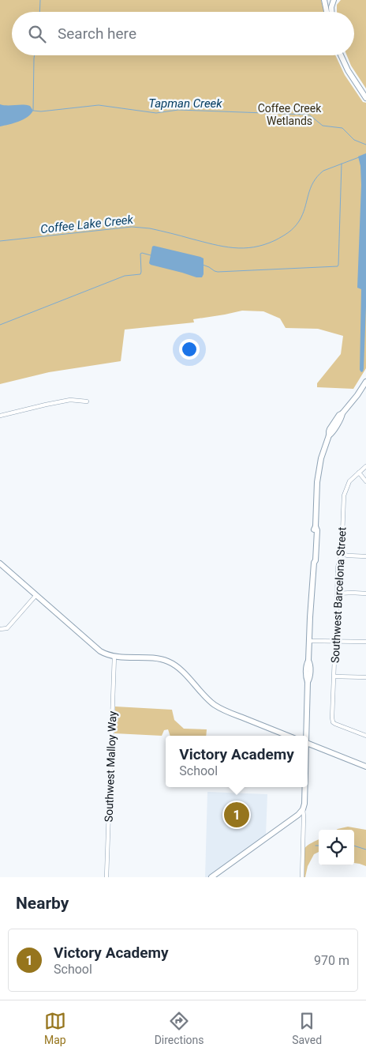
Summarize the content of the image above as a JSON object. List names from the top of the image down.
{
  "streets": {
    "street": ["Southwest Barcelona Street", "Southwest Malloy Way"]
  },
  "water": ["Tapman Creek", "Coffee Lake Creek"],
  "parks": ["Coffee Creek Wetlands"],
  "page": {
    "search": "Search here",
    "popup": ["Victory Academy", "School"],
    "pins": "1",
    "heading": "Nearby",
    "list": [
      {
        "mark": "1",
        "name": "Victory Academy",
        "note": "School",
        "value": "970 m"
      }
    ],
    "nav": ["Map", "Directions", "Saved"]
  }
}
